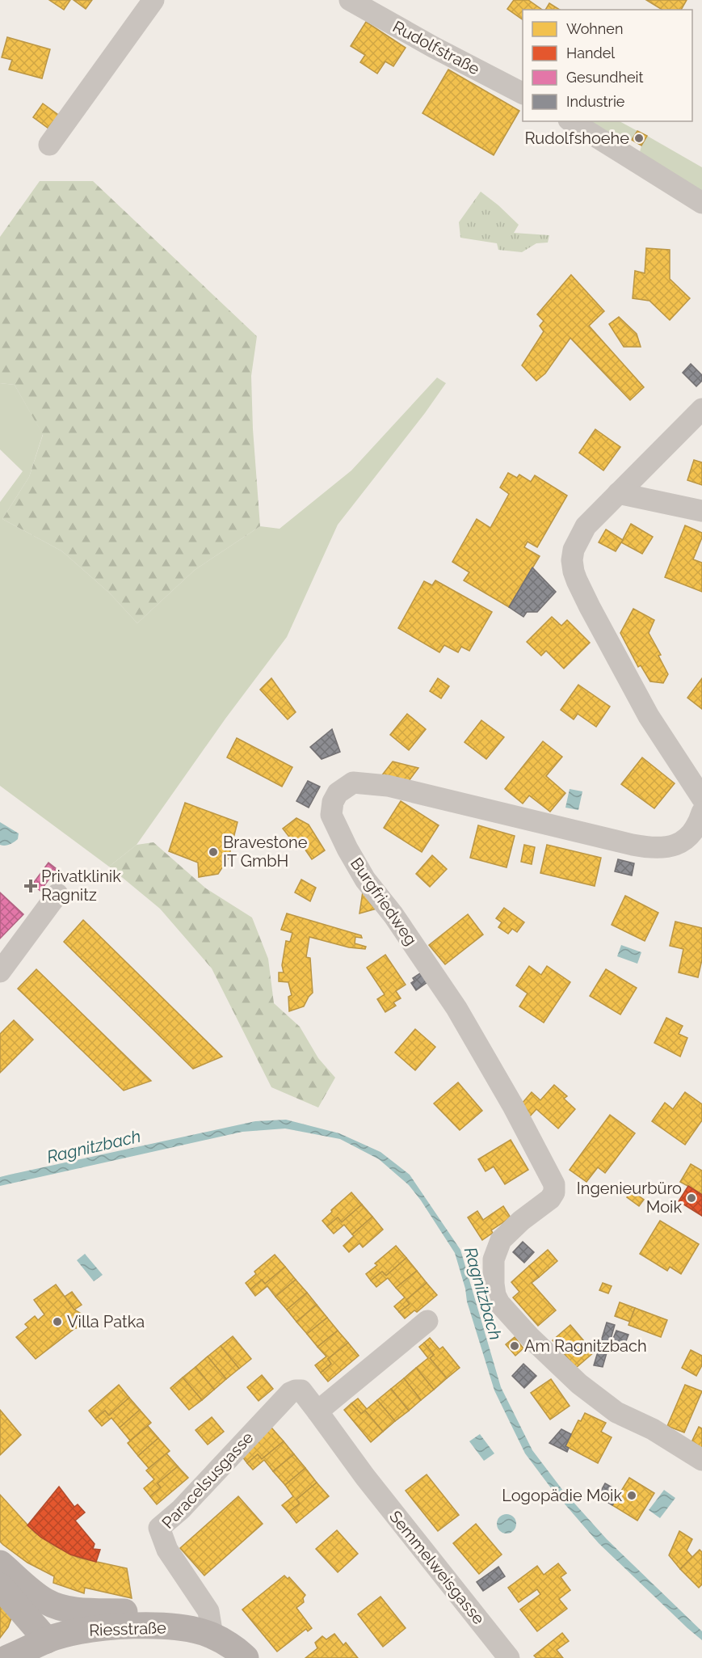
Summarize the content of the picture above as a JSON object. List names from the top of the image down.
{
  "streets": {
    "main road": ["Riesstraße"],
    "street": [
      "Rudolfstraße",
      "Burgfriedweg",
      "Paracelsusgasse",
      "Semmelweisgasse"
    ]
  },
  "crossings": [
    ["Paracelsusgasse", "Semmelweisgasse"],
    ["Paracelsusgasse", "Riesstraße"]
  ],
  "water": ["Ragnitzbach"],
  "places": {
    "other": [
      "Rudolfshoehe",
      "Bravestone IT GmbH",
      "Ingenieurbüro Moik",
      "Villa Patka",
      "Am Ragnitzbach",
      "Logopädie Moik"
    ],
    "health": ["Privatklinik Ragnitz"]
  },
  "legend": [
    "Wohnen",
    "Handel",
    "Gesundheit",
    "Industrie"
  ]
}
